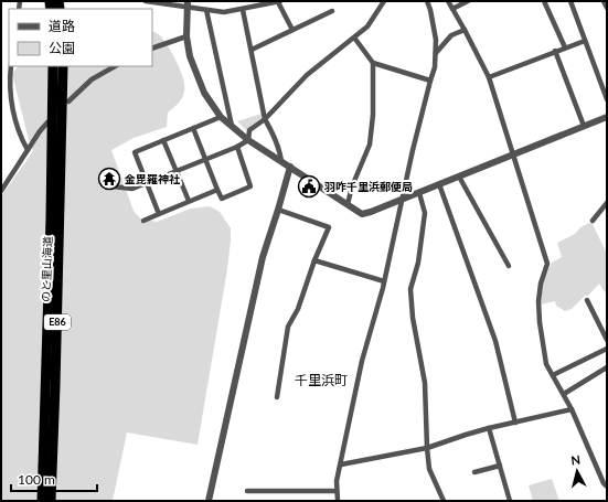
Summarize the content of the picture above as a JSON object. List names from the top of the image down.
{
  "streets": {
    "highway": ["のと里山海道", "E86"]
  },
  "districts": ["千里浜町"],
  "places": {
    "temple": ["金毘羅神社"],
    "public building": ["羽咋千里浜郵便局"]
  },
  "legend": ["道路", "公園"],
  "scale_bar": "100 m",
  "north": "top"
}
